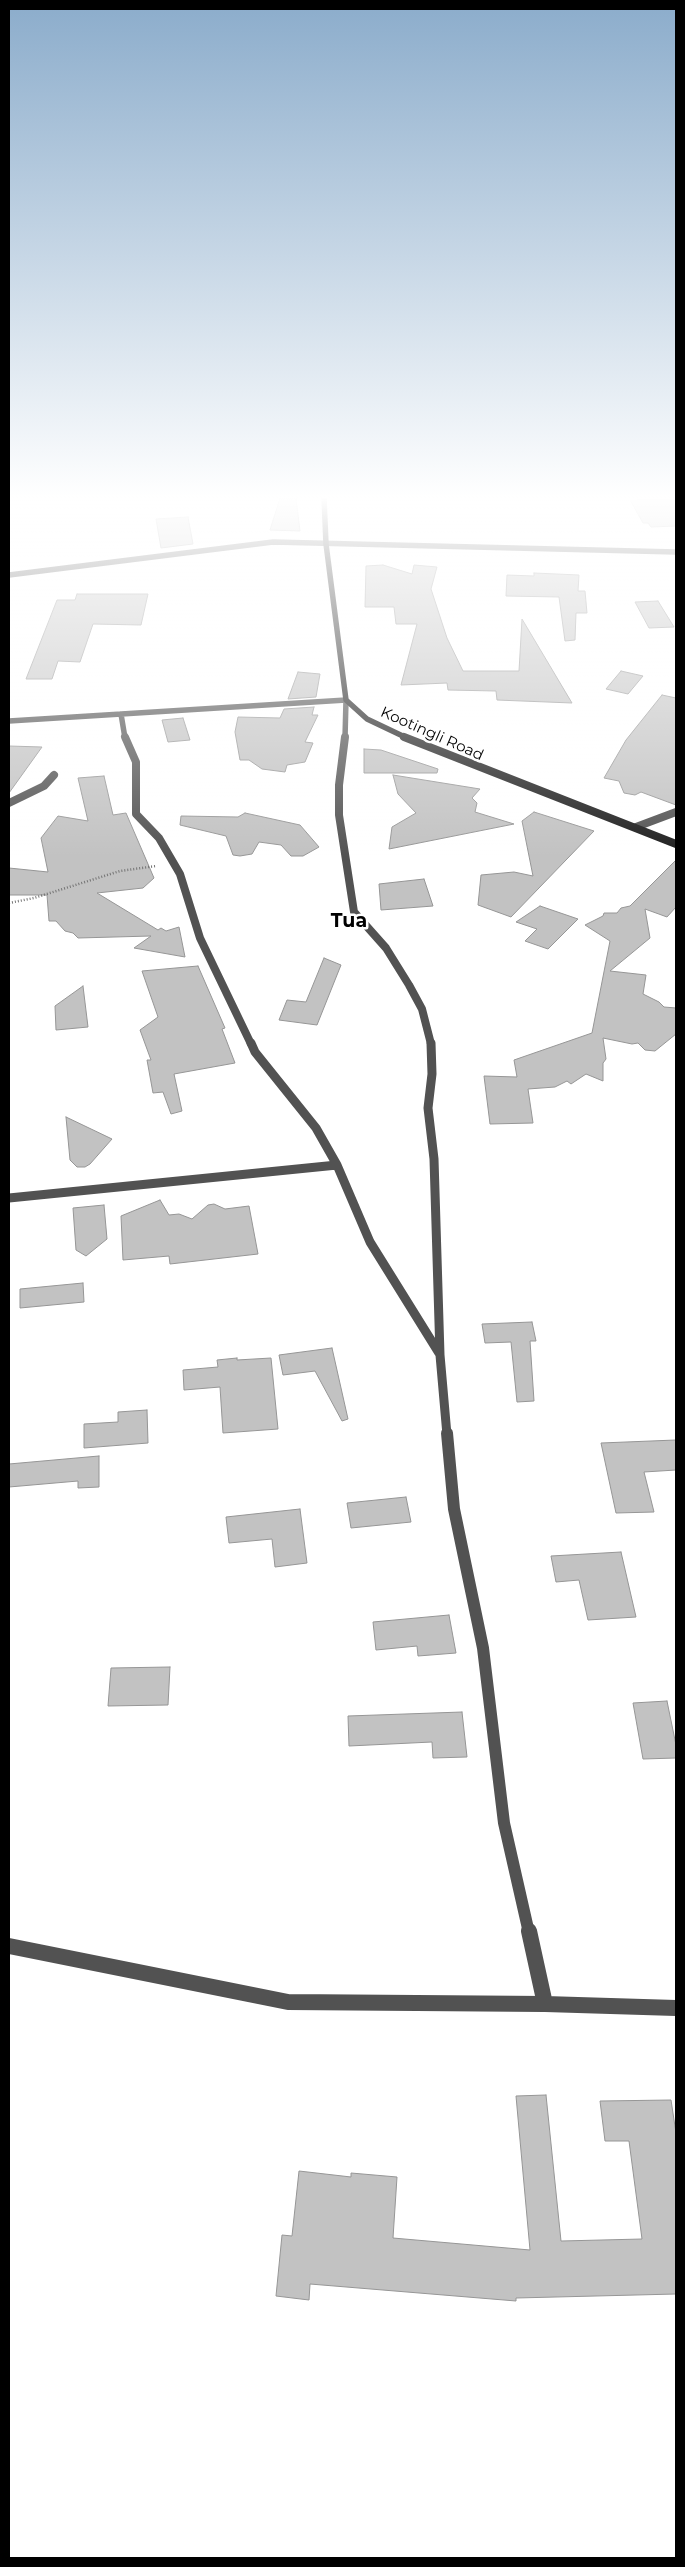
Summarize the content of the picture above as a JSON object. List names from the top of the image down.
{
  "streets": {
    "street": ["Kootingli Road"]
  },
  "districts": ["Tua"]
}
